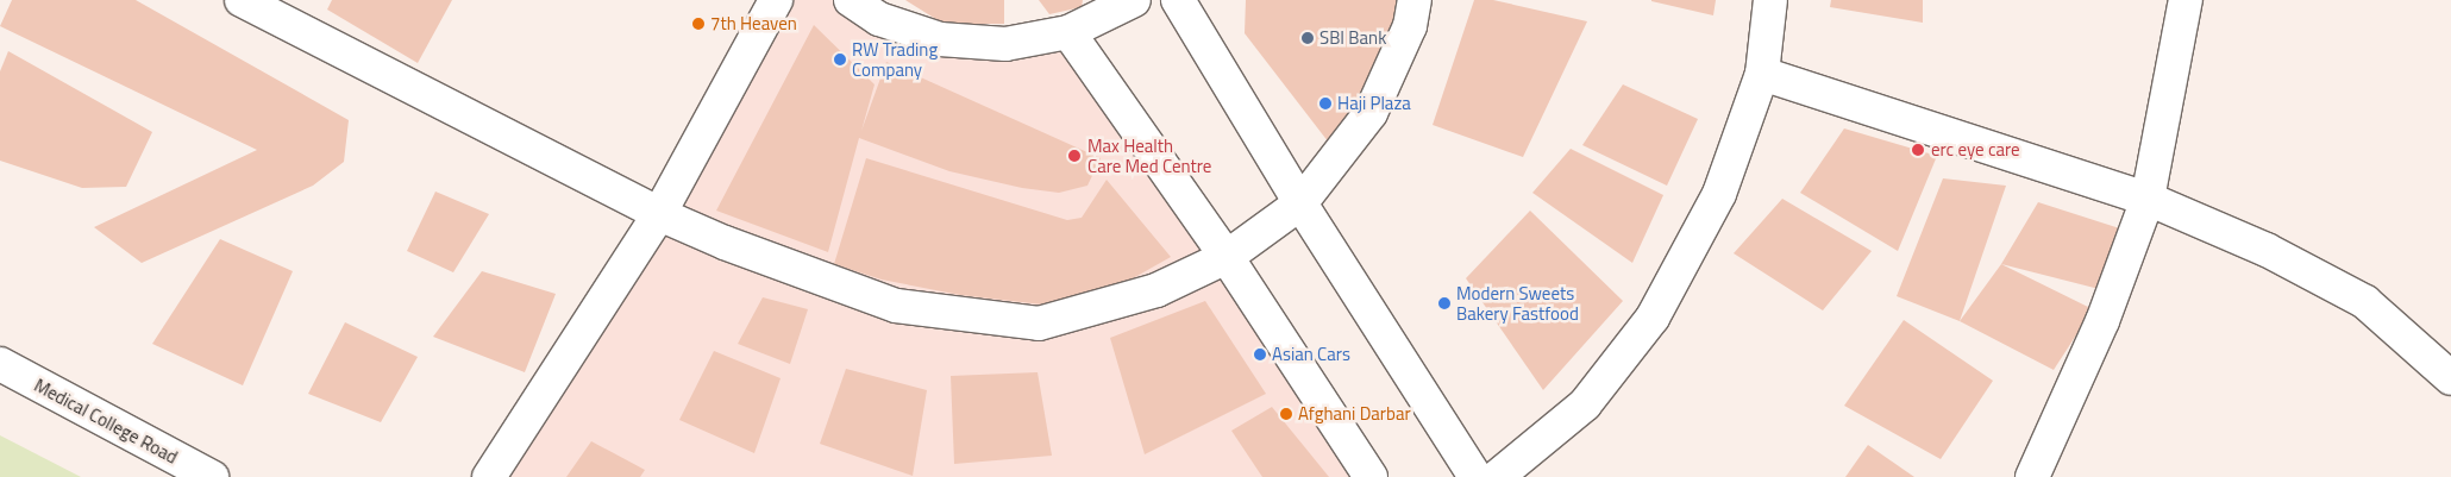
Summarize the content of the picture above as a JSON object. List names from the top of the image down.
{
  "streets": {
    "street": ["Medical College Road"]
  },
  "places": [
    "7th Heaven",
    "SBI Bank",
    "RW Trading Company",
    "Haji Plaza",
    "erc eye care",
    "Max Health Care Med Centre",
    "Modern Sweets Bakery Fastfood",
    "Asian Cars",
    "Afghani Darbar"
  ]
}
